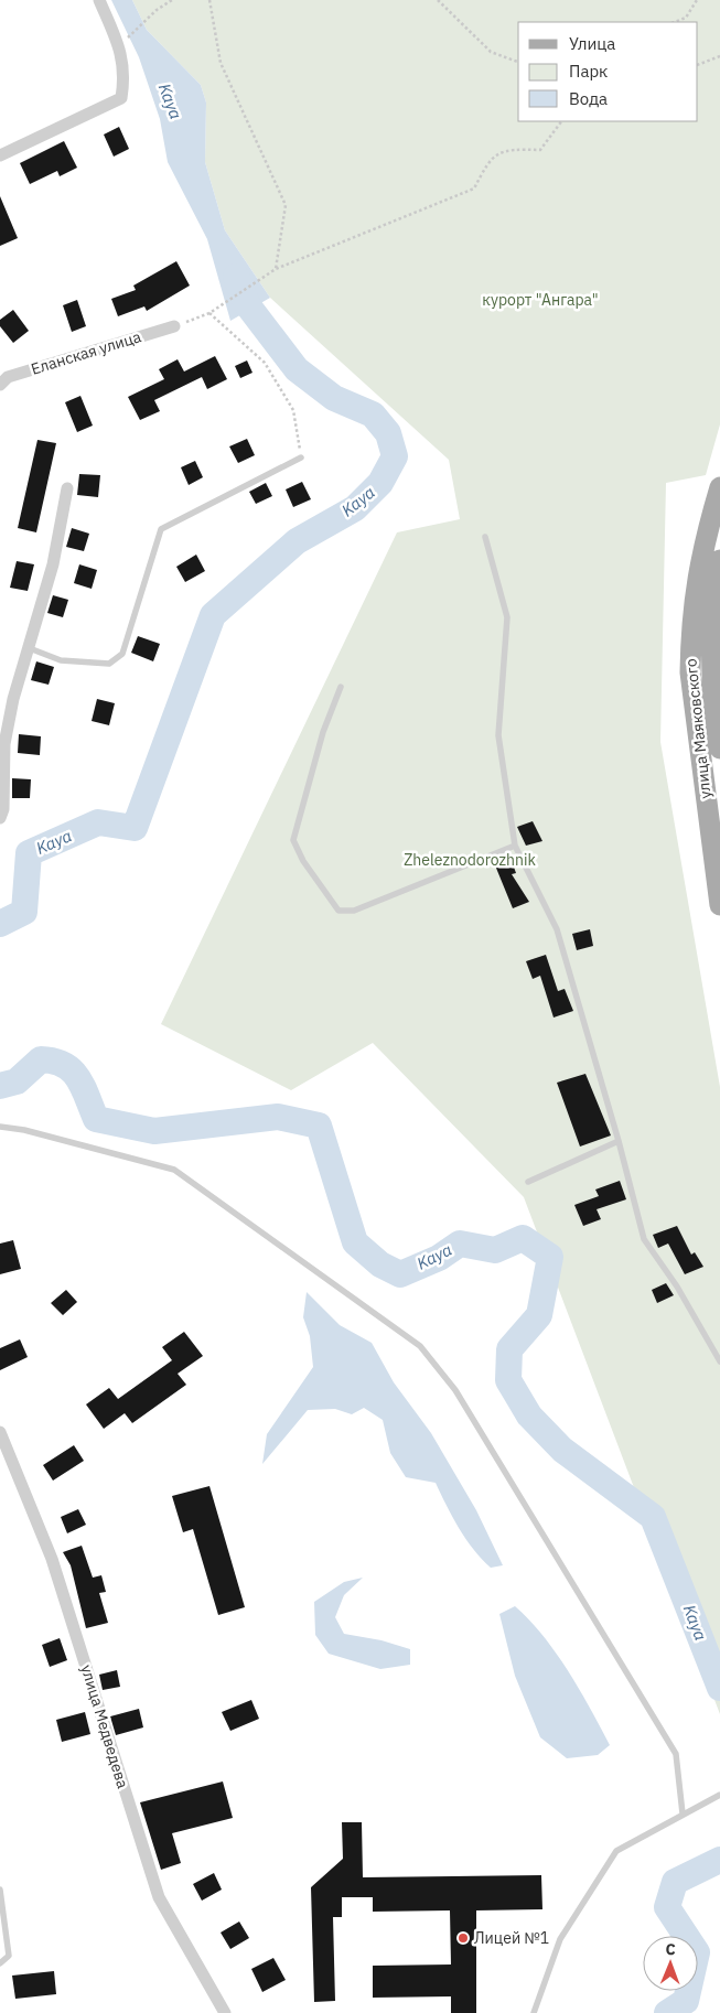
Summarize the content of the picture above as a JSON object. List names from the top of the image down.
{
  "streets": {
    "main road": ["улица Маяковского"],
    "street": ["Еланская улица", "улица Медведева"]
  },
  "water": ["Kaya"],
  "parks": ["курорт \"Ангара\"", "Zheleznodorozhnik"],
  "places": ["Лицей №1"],
  "legend": ["Улица", "Парк", "Вода"],
  "north": "top"
}
